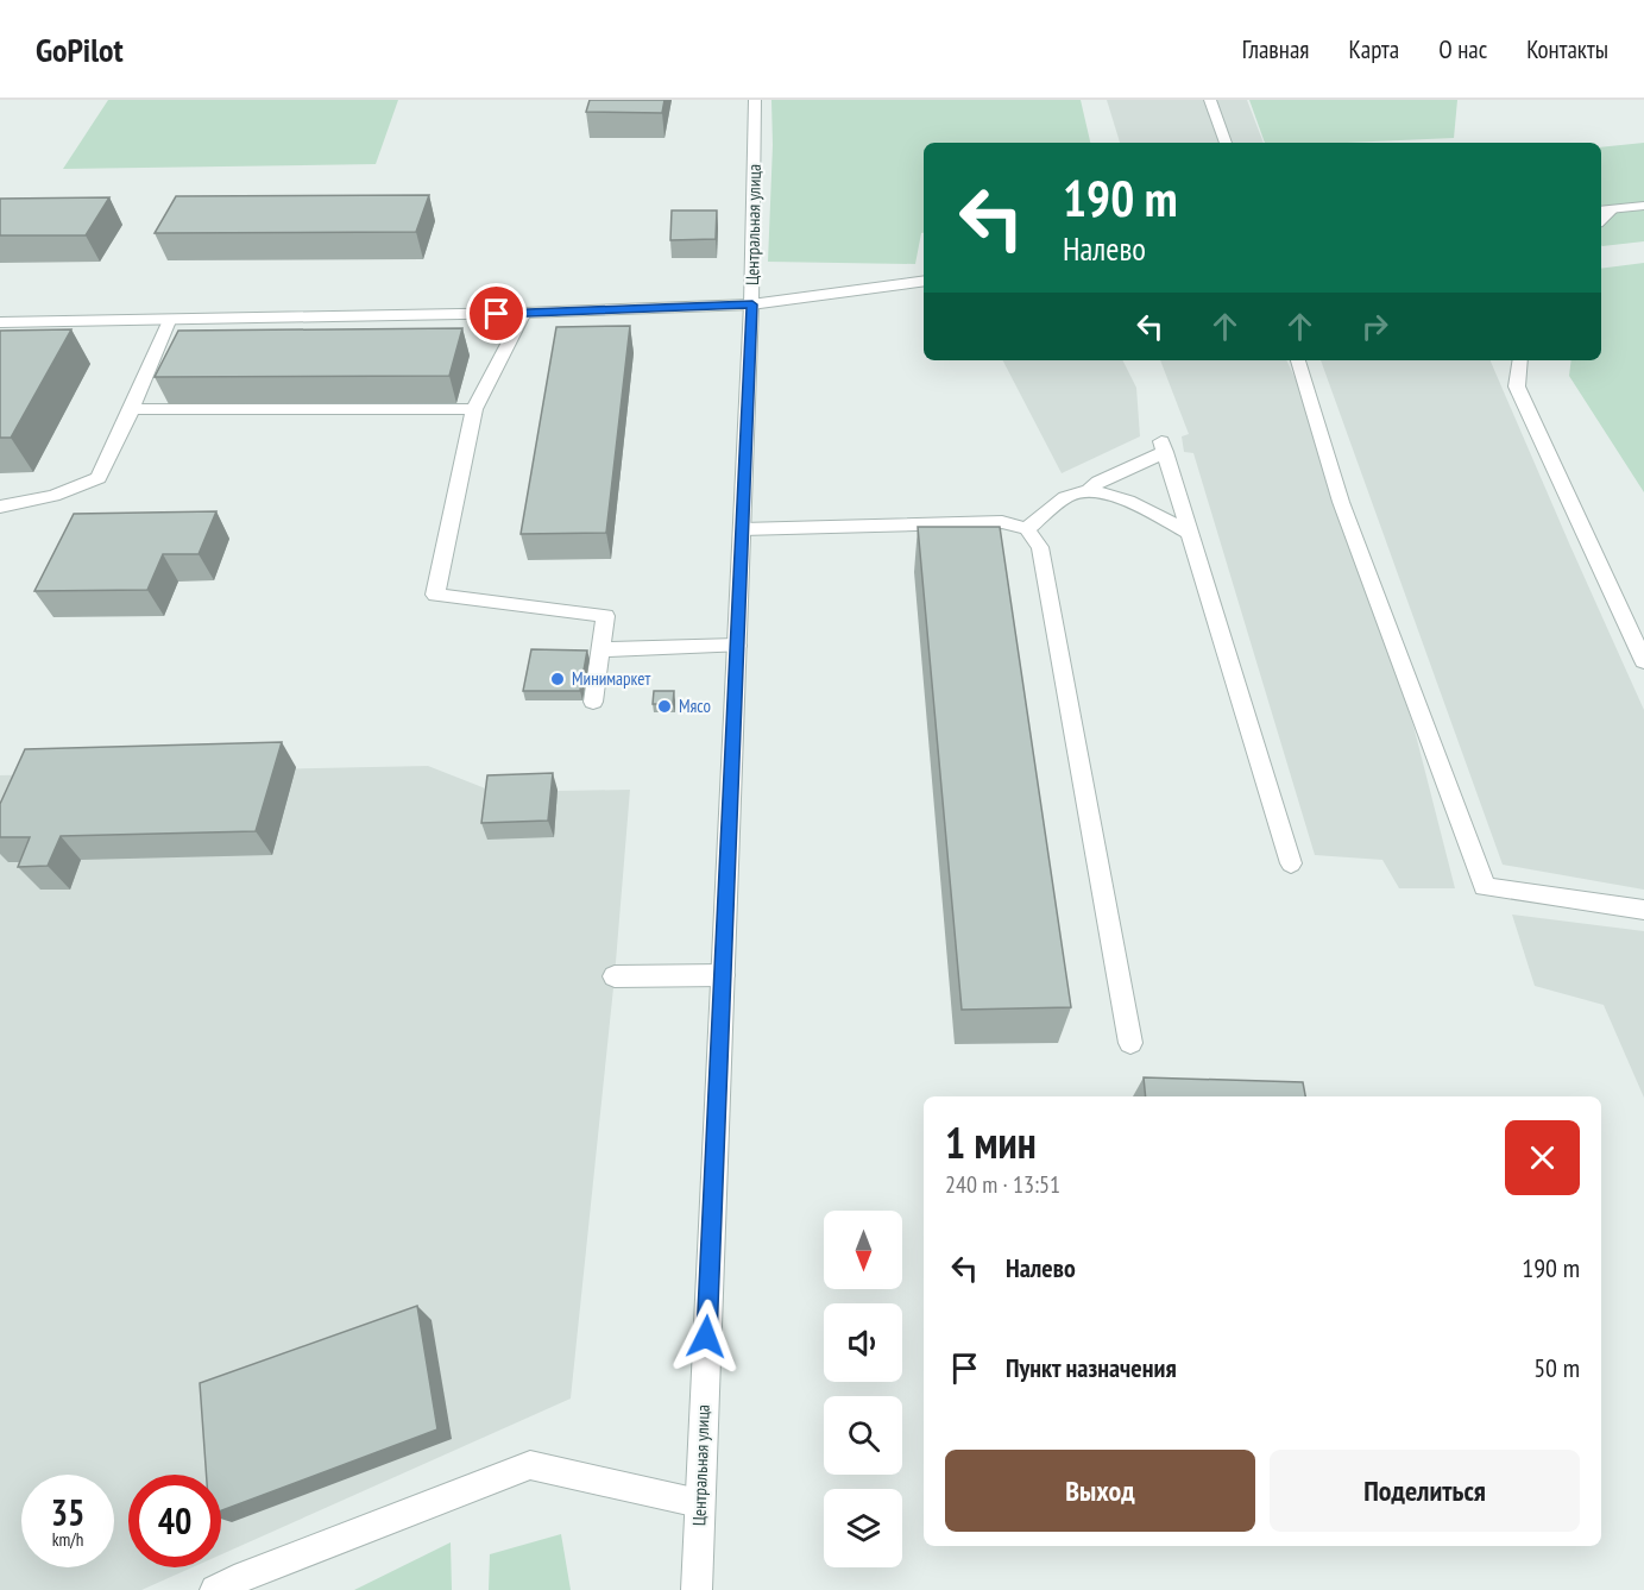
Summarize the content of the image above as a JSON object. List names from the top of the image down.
{
  "streets": {
    "street": ["Центральная улица"]
  },
  "places": ["Минимаркет", "Мясо"],
  "north": "bottom",
  "page": {
    "header": "GoPilot",
    "nav": [
      "Главная",
      "Карта",
      "О нас",
      "Контакты"
    ],
    "turn": ["190 m", "Налево"],
    "heading": ["1 мин", "240 m · 13:51"],
    "list": [
      {
        "name": "Налево",
        "value": "190 m"
      },
      {
        "name": "Пункт назначения",
        "value": "50 m"
      }
    ],
    "buttons": ["Выход", "Поделиться"],
    "speed": "35 km/h",
    "limit": "40"
  }
}
